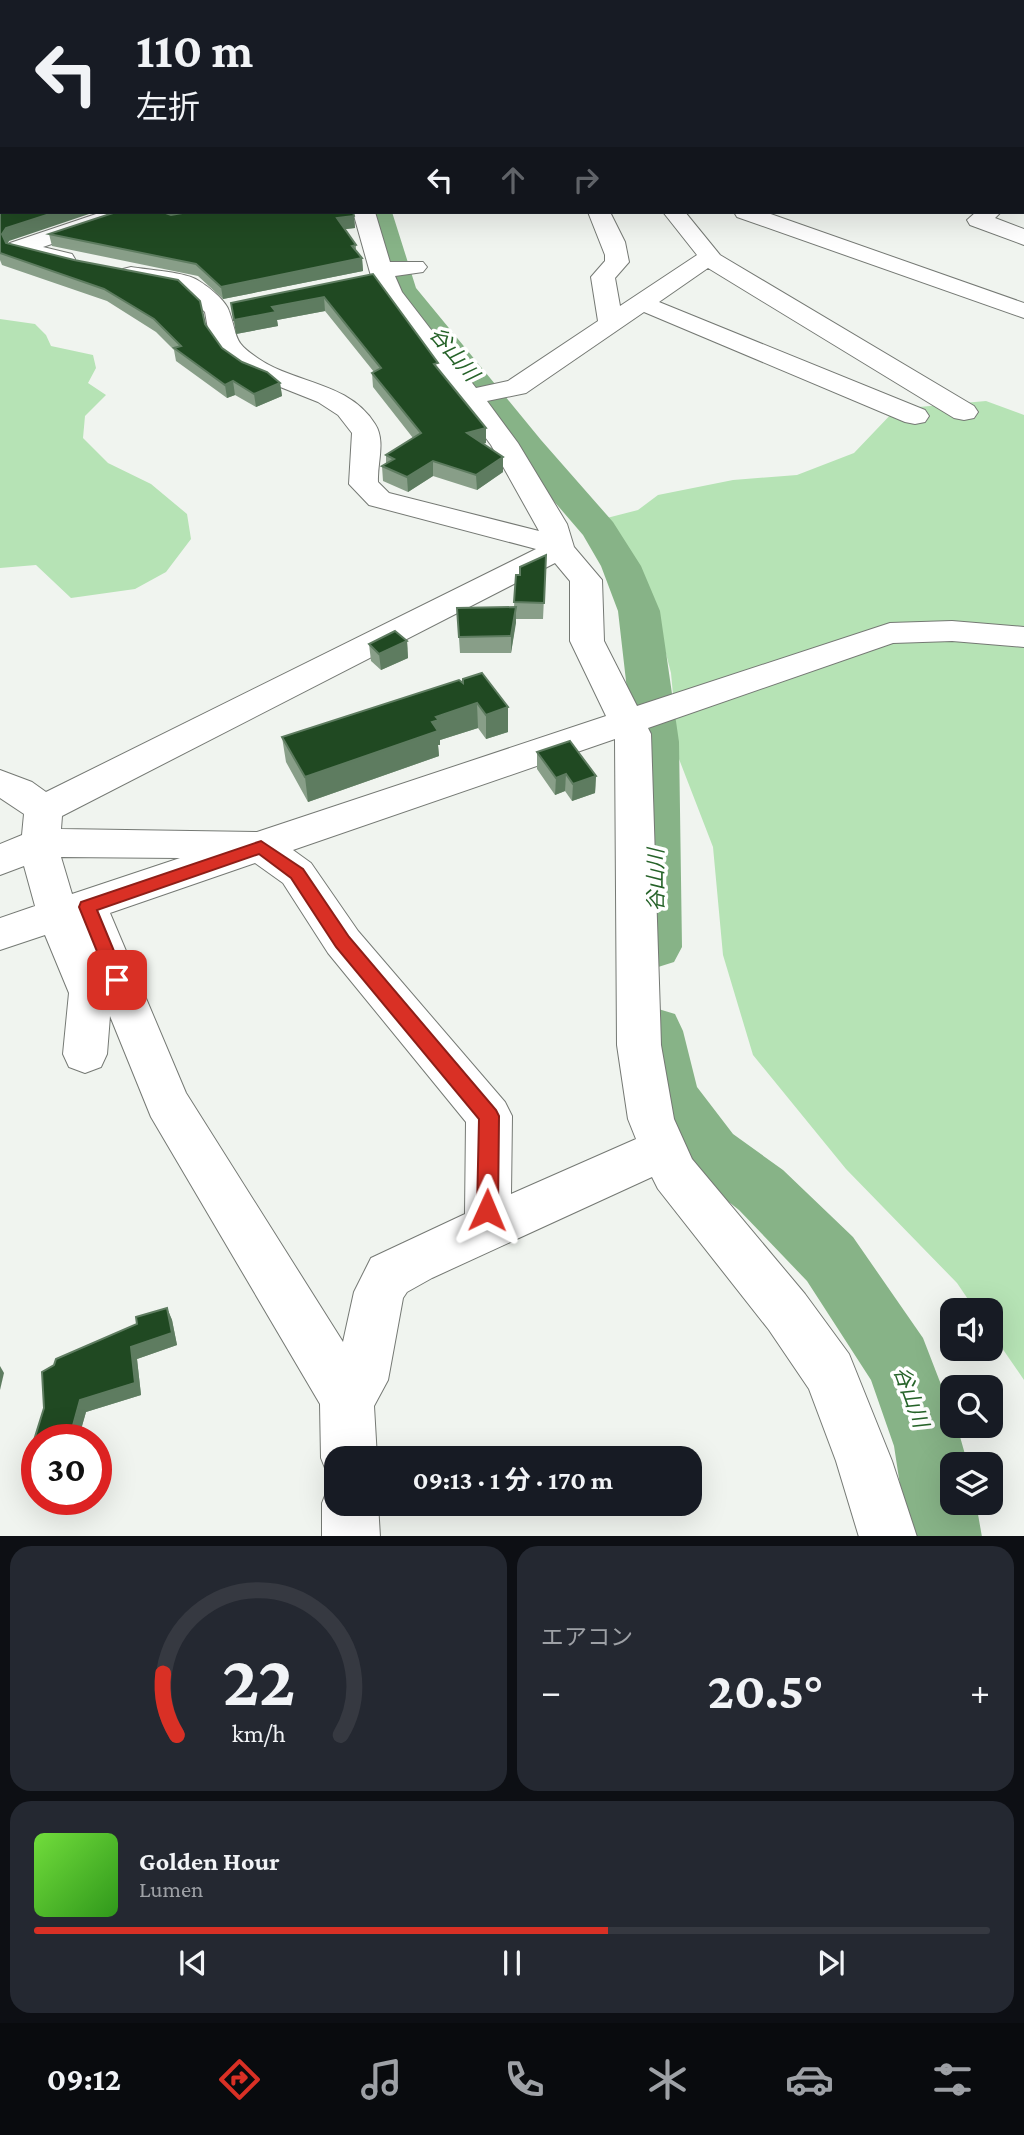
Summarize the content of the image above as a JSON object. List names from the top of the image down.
{
  "water": ["谷山川"],
  "page": {
    "turn": ["110 m", "左折"],
    "limit": "30",
    "trip": "09:13 · 1 分 · 170 m",
    "tile": "エアコン",
    "heat": ["−", "20.5°", "+"],
    "song": ["Golden Hour", "Lumen"],
    "tabs": "09:12",
    "gauge": ["22", "km/h"]
  }
}
